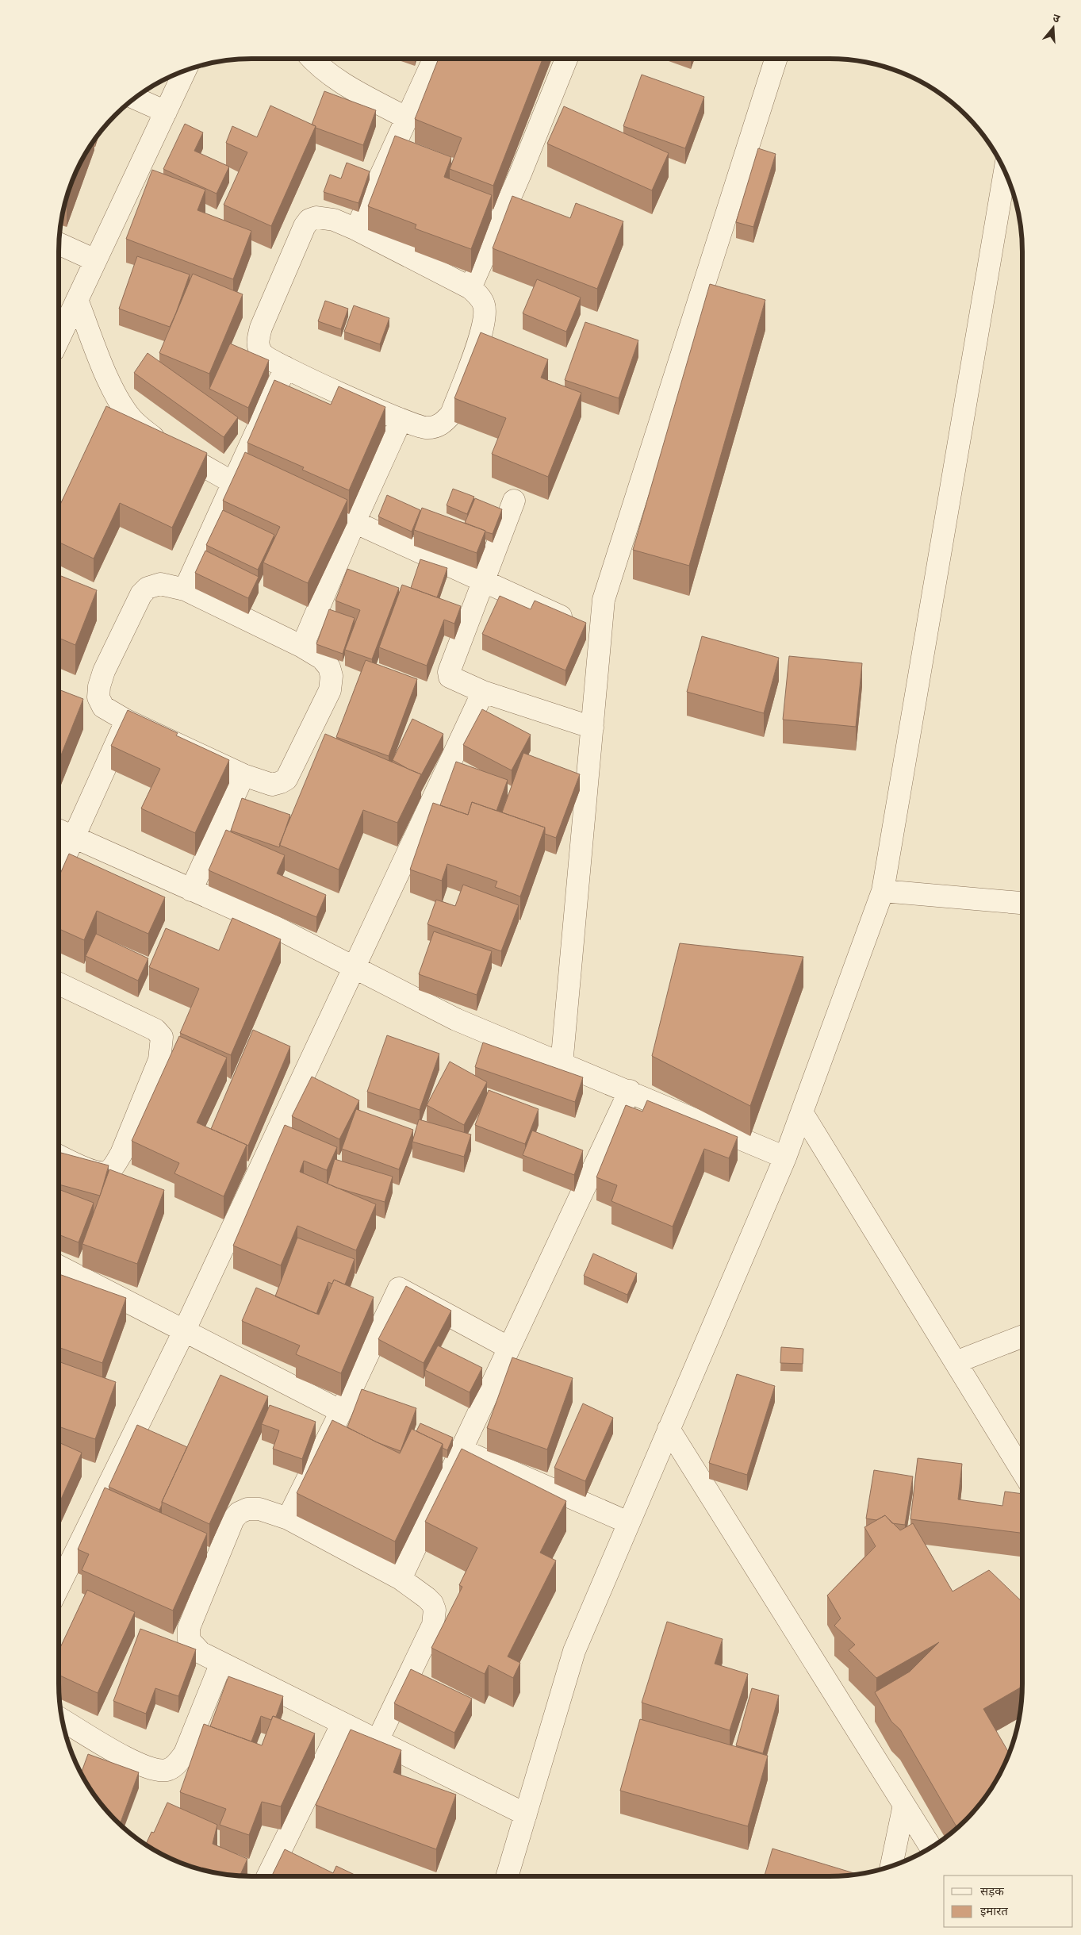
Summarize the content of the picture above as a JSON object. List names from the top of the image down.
{
  "legend": ["सड़क", "इमारत"],
  "north": "top"
}
